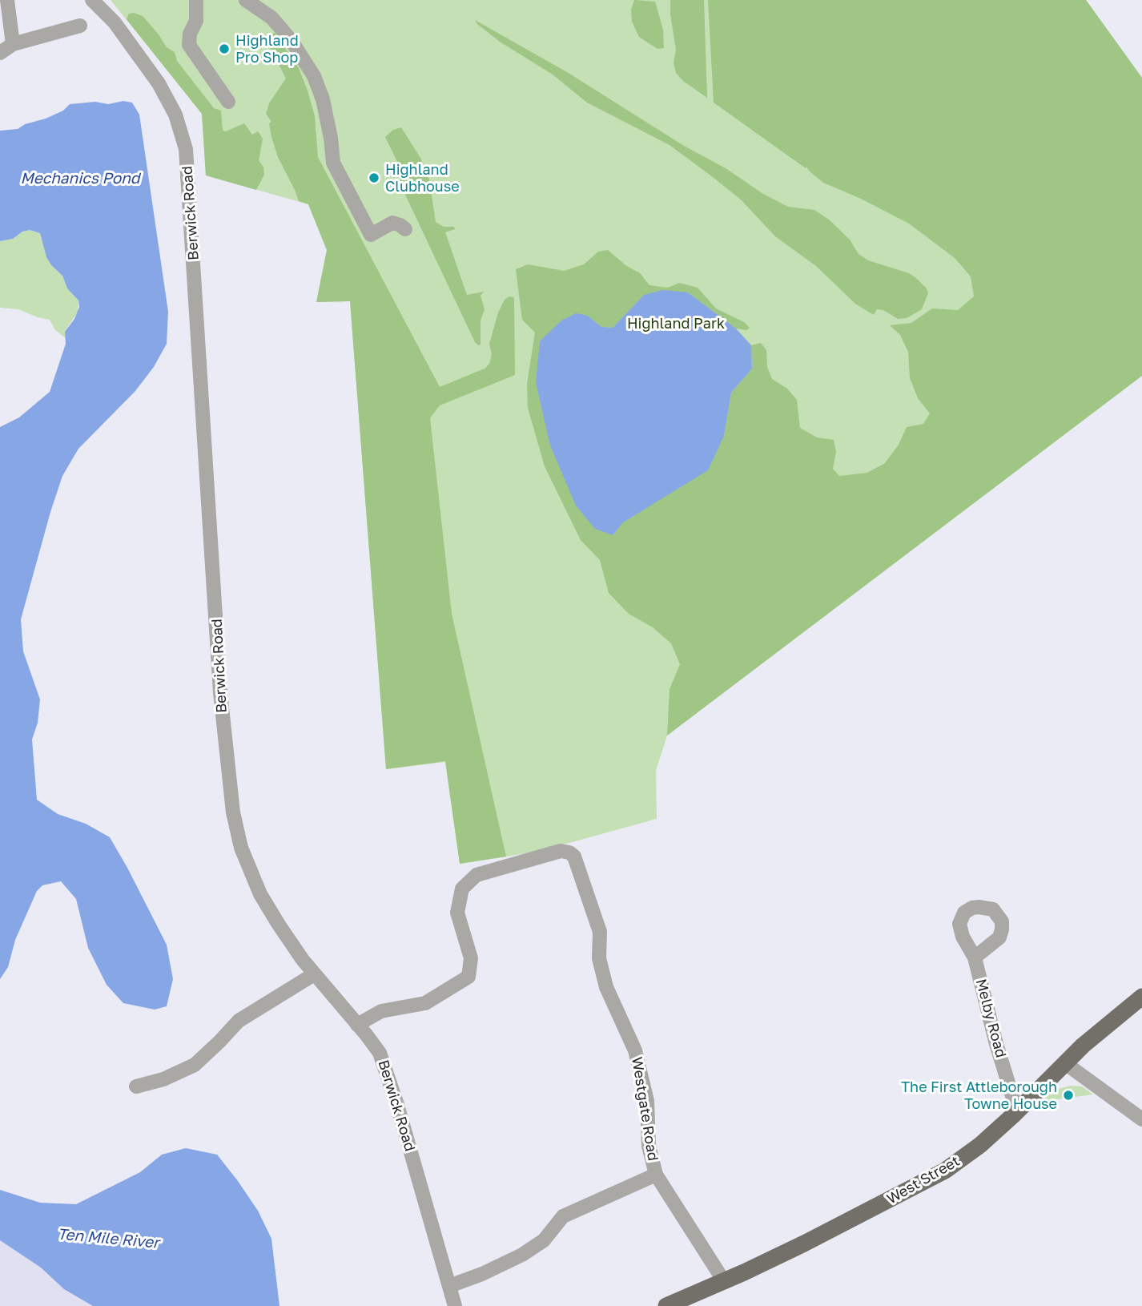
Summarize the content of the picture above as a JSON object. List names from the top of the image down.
{
  "streets": {
    "main road": ["West Street"],
    "street": ["Berwick Road", "Melby Road", "Westgate Road"]
  },
  "crossings": [
    ["Berwick Road", "Westgate Road"],
    ["Melby Road", "West Street"],
    ["Westgate Road", "West Street"]
  ],
  "water": ["Mechanics Pond", "Ten Mile River"],
  "parks": ["Highland Park"],
  "places": ["Highland Pro Shop", "Highland Clubhouse", "The First Attleborough Towne House"]
}
